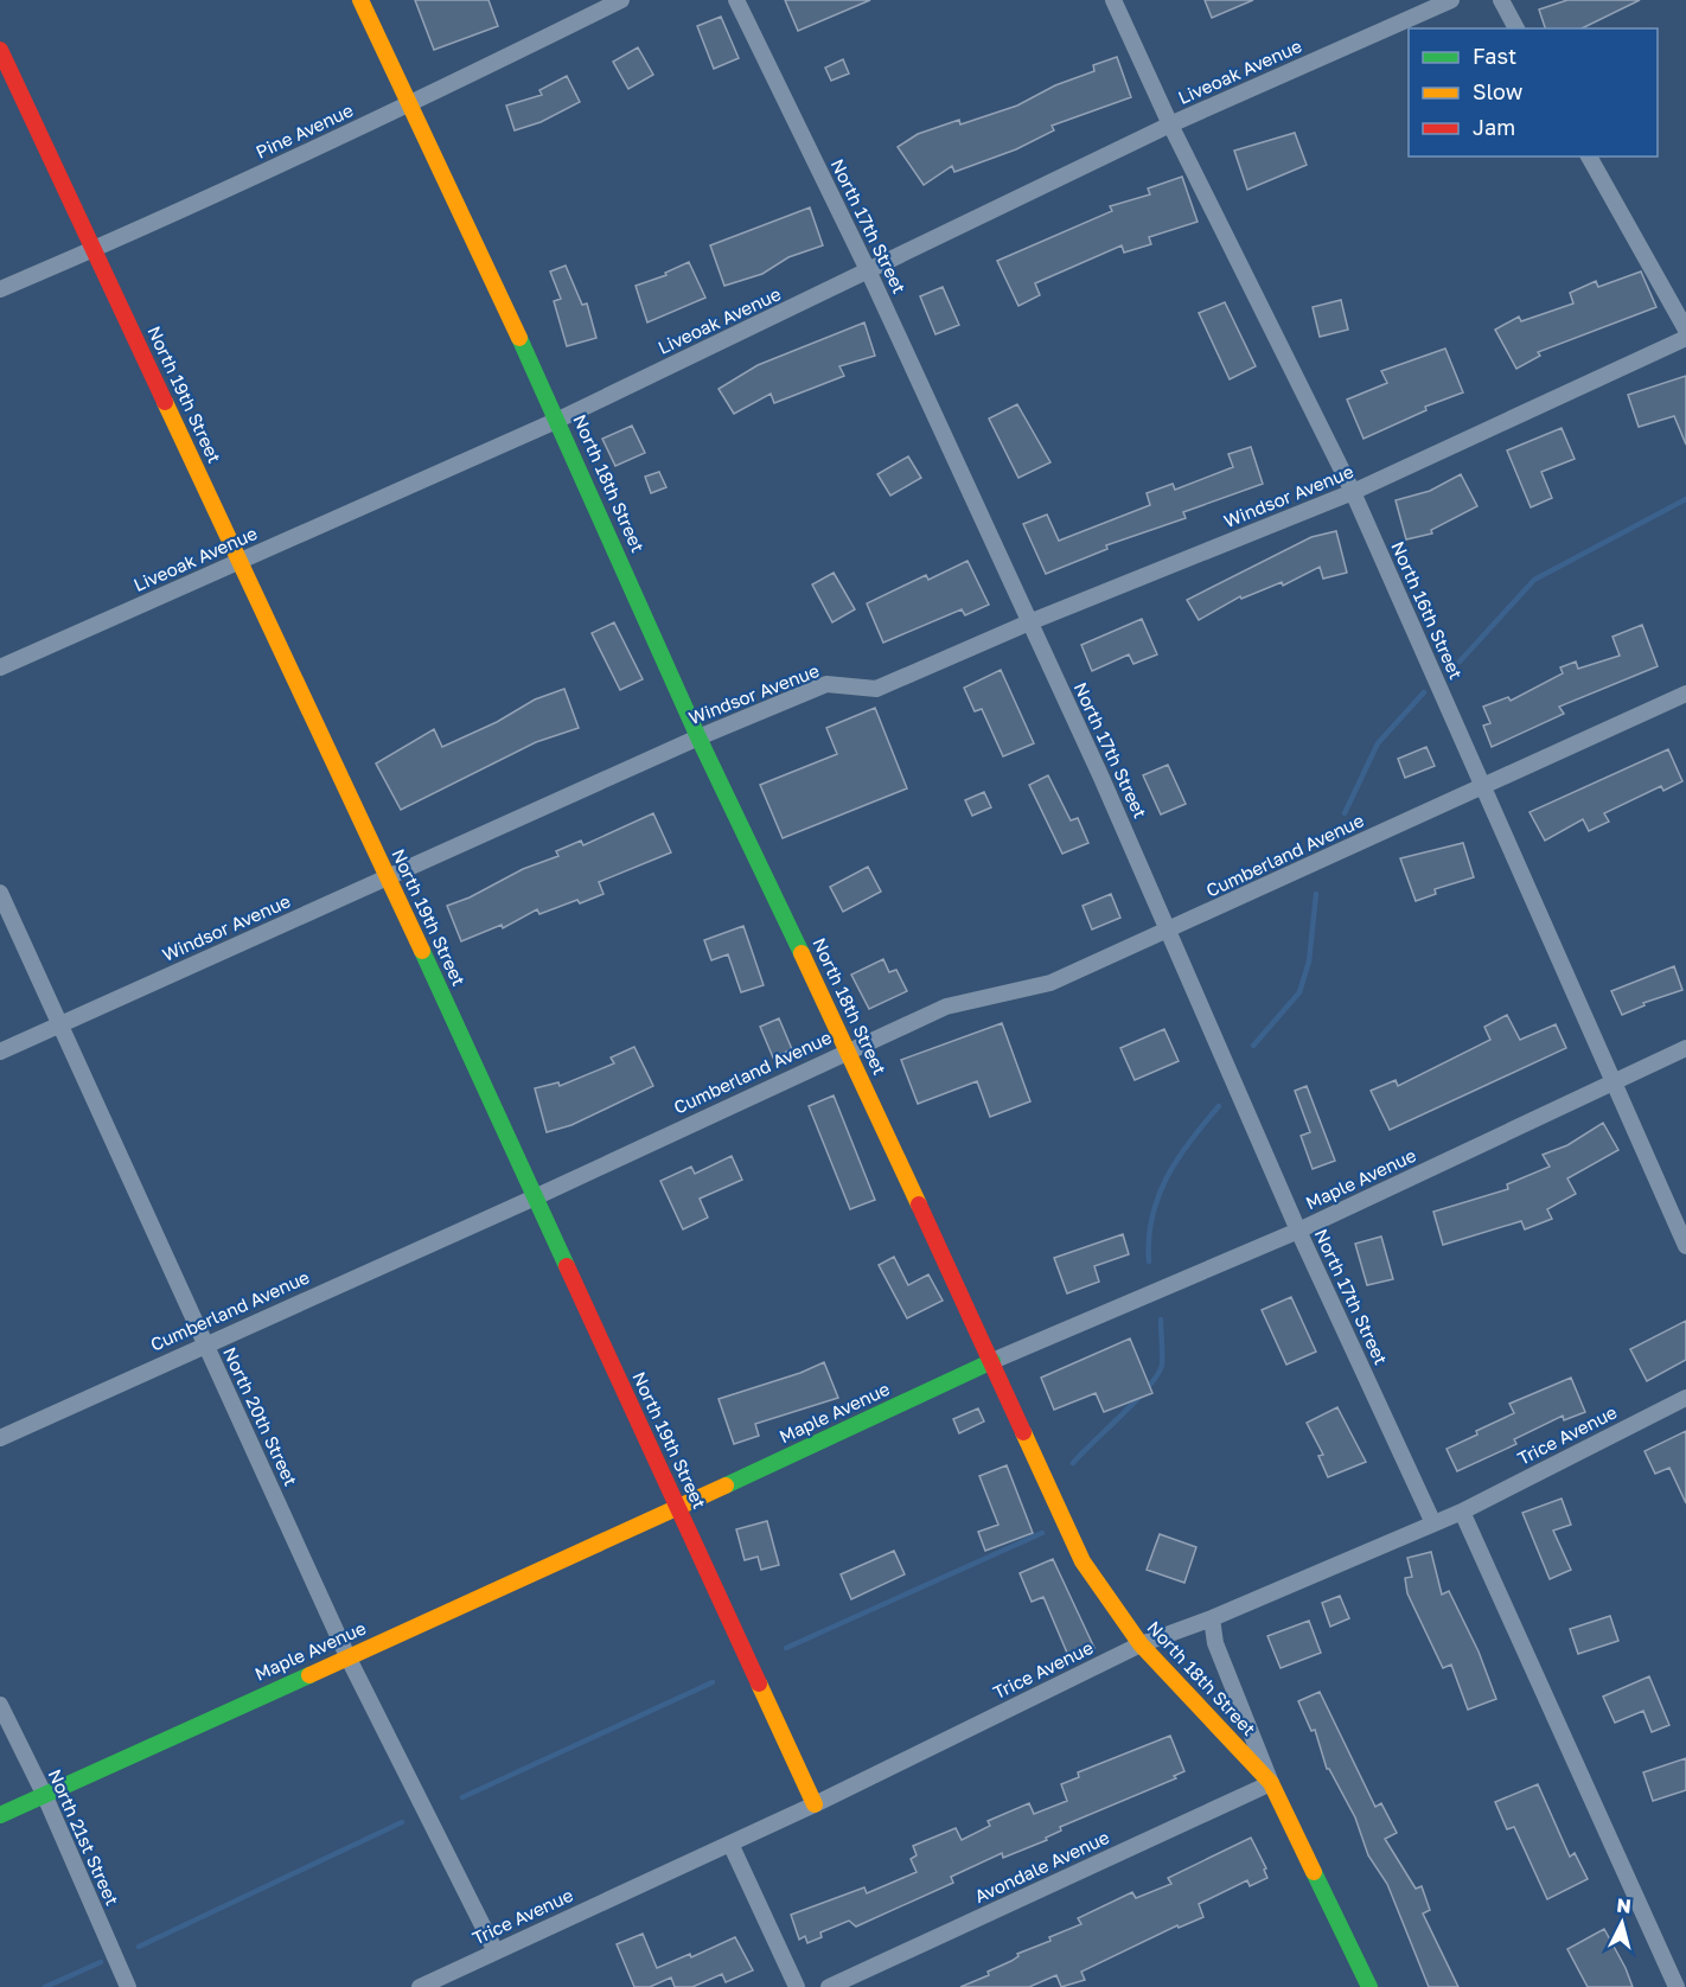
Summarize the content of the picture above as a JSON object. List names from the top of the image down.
{
  "streets": {
    "street": [
      "Liveoak Avenue",
      "Pine Avenue",
      "North 17th Street",
      "North 19th Street",
      "North 18th Street",
      "Windsor Avenue",
      "North 16th Street",
      "Cumberland Avenue",
      "Maple Avenue",
      "North 20th Street",
      "Trice Avenue",
      "North 21st Street",
      "Avondale Avenue"
    ]
  },
  "crossings": [
    ["Liveoak Avenue", "North 17th Street"],
    ["Liveoak Avenue", "North 19th Street"],
    ["Liveoak Avenue", "North 18th Street"],
    ["Liveoak Avenue", "North 16th Street"],
    ["Pine Avenue", "North 19th Street"],
    ["Pine Avenue", "North 18th Street"],
    ["North 17th Street", "Windsor Avenue"],
    ["North 17th Street", "Cumberland Avenue"],
    ["North 17th Street", "Maple Avenue"],
    ["North 17th Street", "Trice Avenue"],
    ["North 19th Street", "Windsor Avenue"],
    ["North 19th Street", "Cumberland Avenue"],
    ["North 19th Street", "Maple Avenue"],
    ["North 19th Street", "Trice Avenue"],
    ["North 18th Street", "Windsor Avenue"],
    ["North 18th Street", "Cumberland Avenue"],
    ["North 18th Street", "Maple Avenue"],
    ["North 18th Street", "Trice Avenue"],
    ["North 18th Street", "Avondale Avenue"],
    ["Windsor Avenue", "North 16th Street"],
    ["Windsor Avenue", "North 20th Street"],
    ["North 16th Street", "Cumberland Avenue"],
    ["North 16th Street", "Maple Avenue"],
    ["Cumberland Avenue", "North 20th Street"],
    ["Maple Avenue", "North 20th Street"],
    ["Maple Avenue", "North 21st Street"],
    ["North 20th Street", "Trice Avenue"]
  ],
  "legend": ["Fast", "Slow", "Jam"],
  "north": "top"
}
